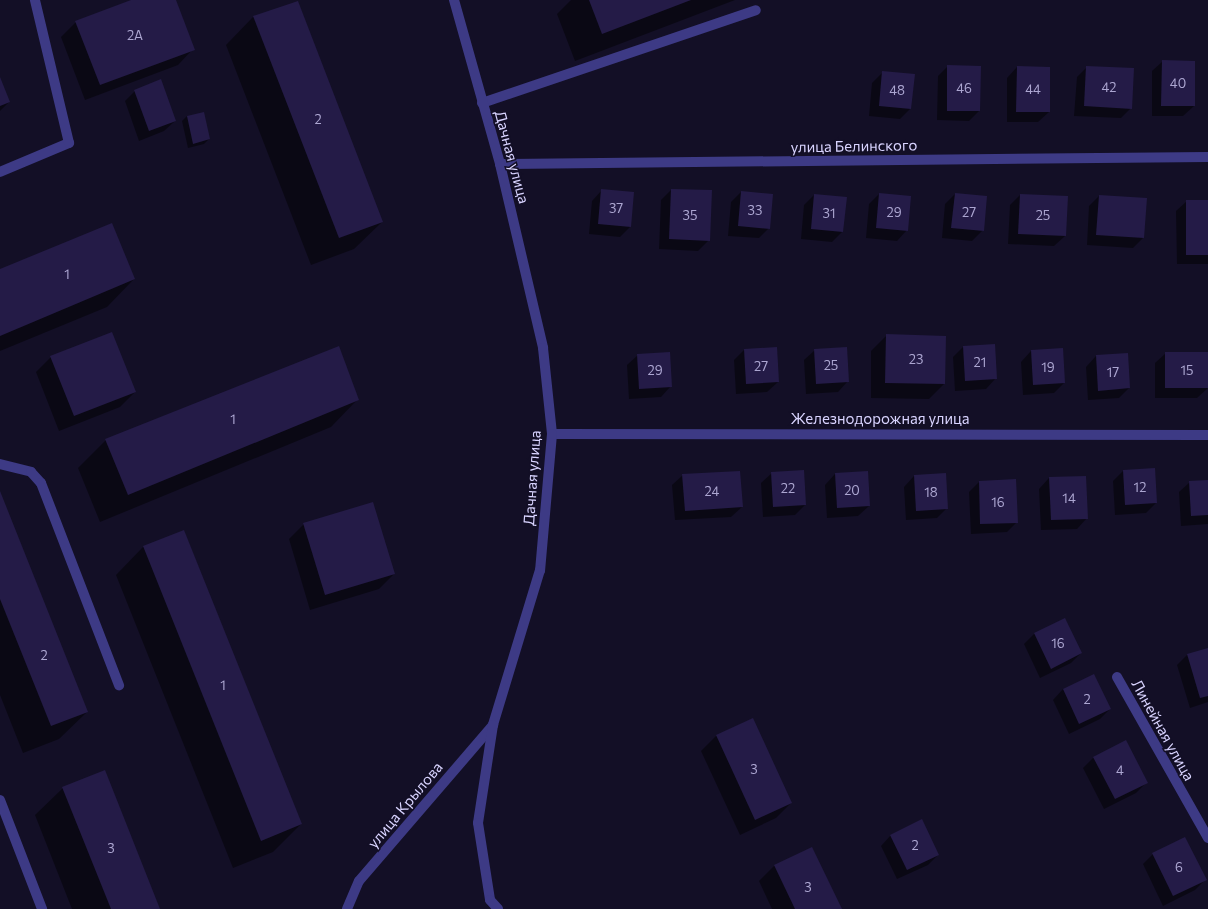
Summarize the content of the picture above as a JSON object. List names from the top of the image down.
{
  "streets": {
    "street": [
      "улица Белинского",
      "Дачная улица",
      "Железнодорожная улица",
      "Линейная улица",
      "улица Крылова"
    ]
  },
  "crossings": [
    ["улица Белинского", "Дачная улица"],
    ["Дачная улица", "Железнодорожная улица"],
    ["Дачная улица", "улица Крылова"]
  ],
  "house_numbers": [
    "2А",
    "40",
    "42",
    "46",
    "44",
    "48",
    "2",
    "37",
    "33",
    "29",
    "27",
    "31",
    "35",
    "25",
    "1",
    "23",
    "21",
    "25",
    "27",
    "19",
    "29",
    "15",
    "17",
    "1",
    "12",
    "22",
    "20",
    "24",
    "18",
    "14",
    "16",
    "16",
    "2",
    "1",
    "2",
    "3",
    "4",
    "2",
    "3",
    "6",
    "3"
  ]
}
